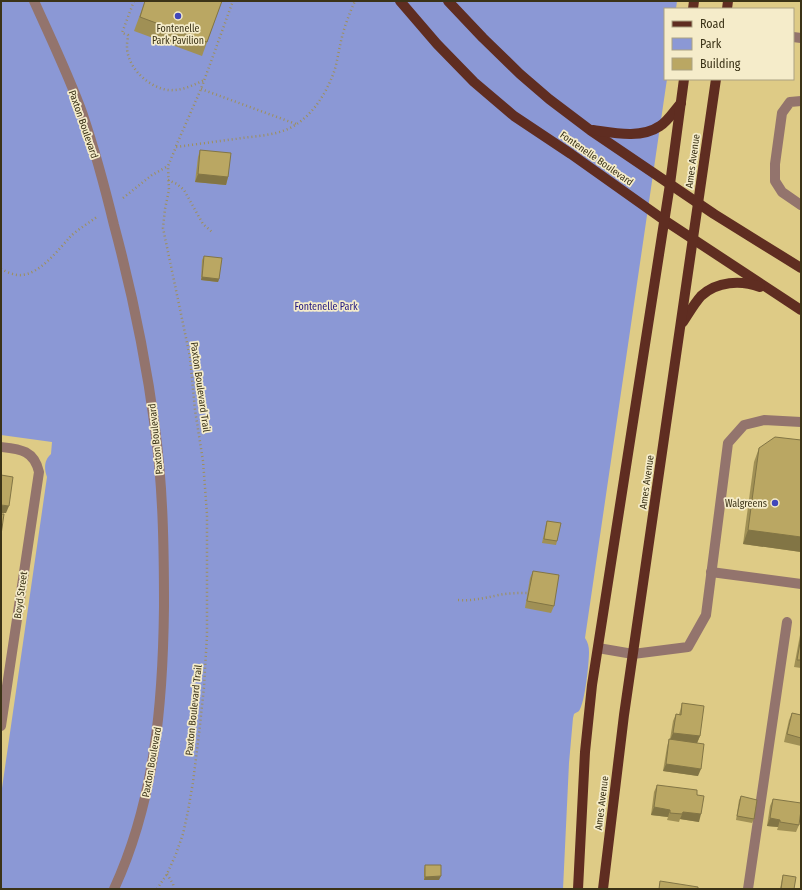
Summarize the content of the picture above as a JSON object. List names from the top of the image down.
{
  "streets": {
    "main road": ["Fontenelle Boulevard", "Ames Avenue"],
    "street": ["Paxton Boulevard", "Boyd Street"],
    "path": ["Paxton Boulevard Trail"]
  },
  "crossings": [
    ["Fontenelle Boulevard", "Ames Avenue"]
  ],
  "parks": ["Fontenelle Park"],
  "places": ["Fontenelle Park Pavilion", "Walgreens"],
  "legend": ["Road", "Park", "Building"]
}
